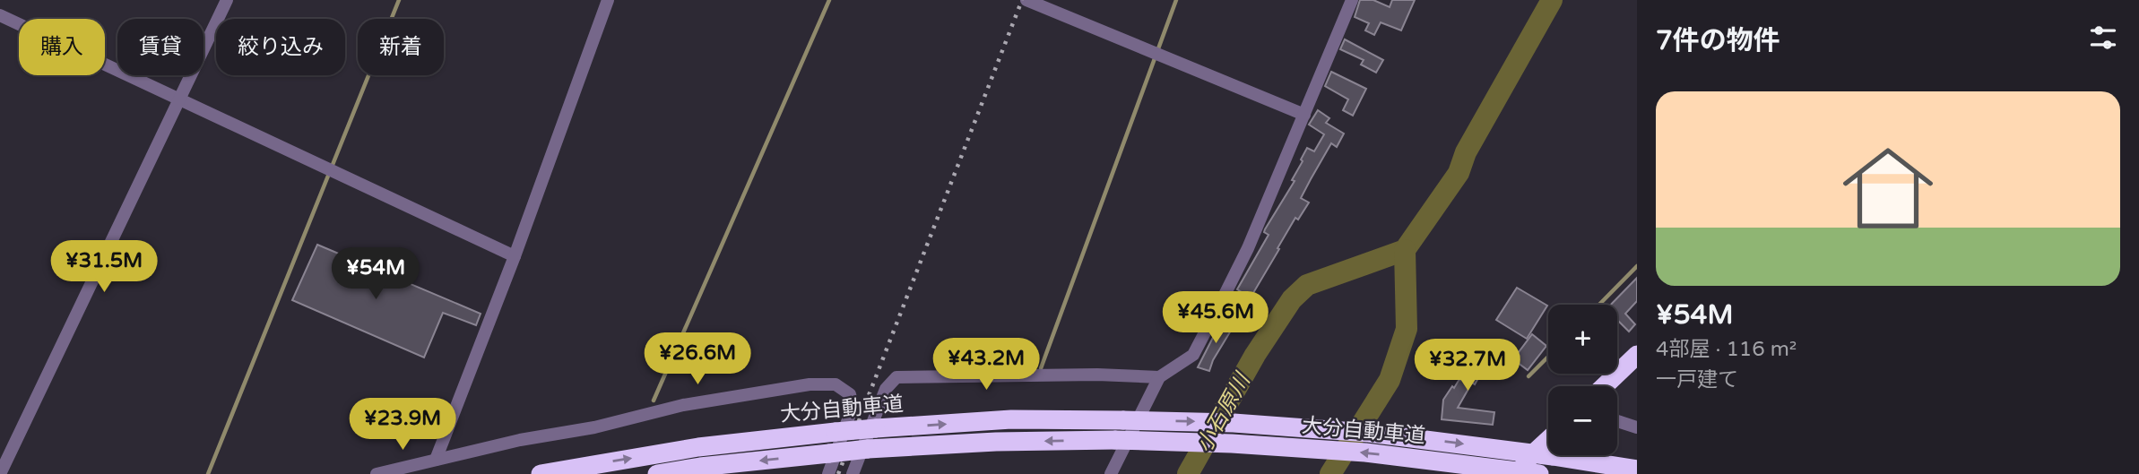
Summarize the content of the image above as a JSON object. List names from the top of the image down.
{
  "streets": {
    "highway": ["大分自動車道"]
  },
  "water": ["小石原川"],
  "page": {
    "heading": "7件の物件",
    "chip": [
      "購入",
      "賃貸",
      "絞り込み",
      "新着"
    ],
    "list": [
      {
        "name": "¥54M",
        "note": "4部屋 · 116 m² · 一戸建て"
      }
    ],
    "price": [
      "¥31.5M",
      "¥54M",
      "¥45.6M",
      "¥26.6M",
      "¥43.2M",
      "¥32.7M",
      "¥23.9M"
    ],
    "map_buttons": ["+", "−"]
  }
}
